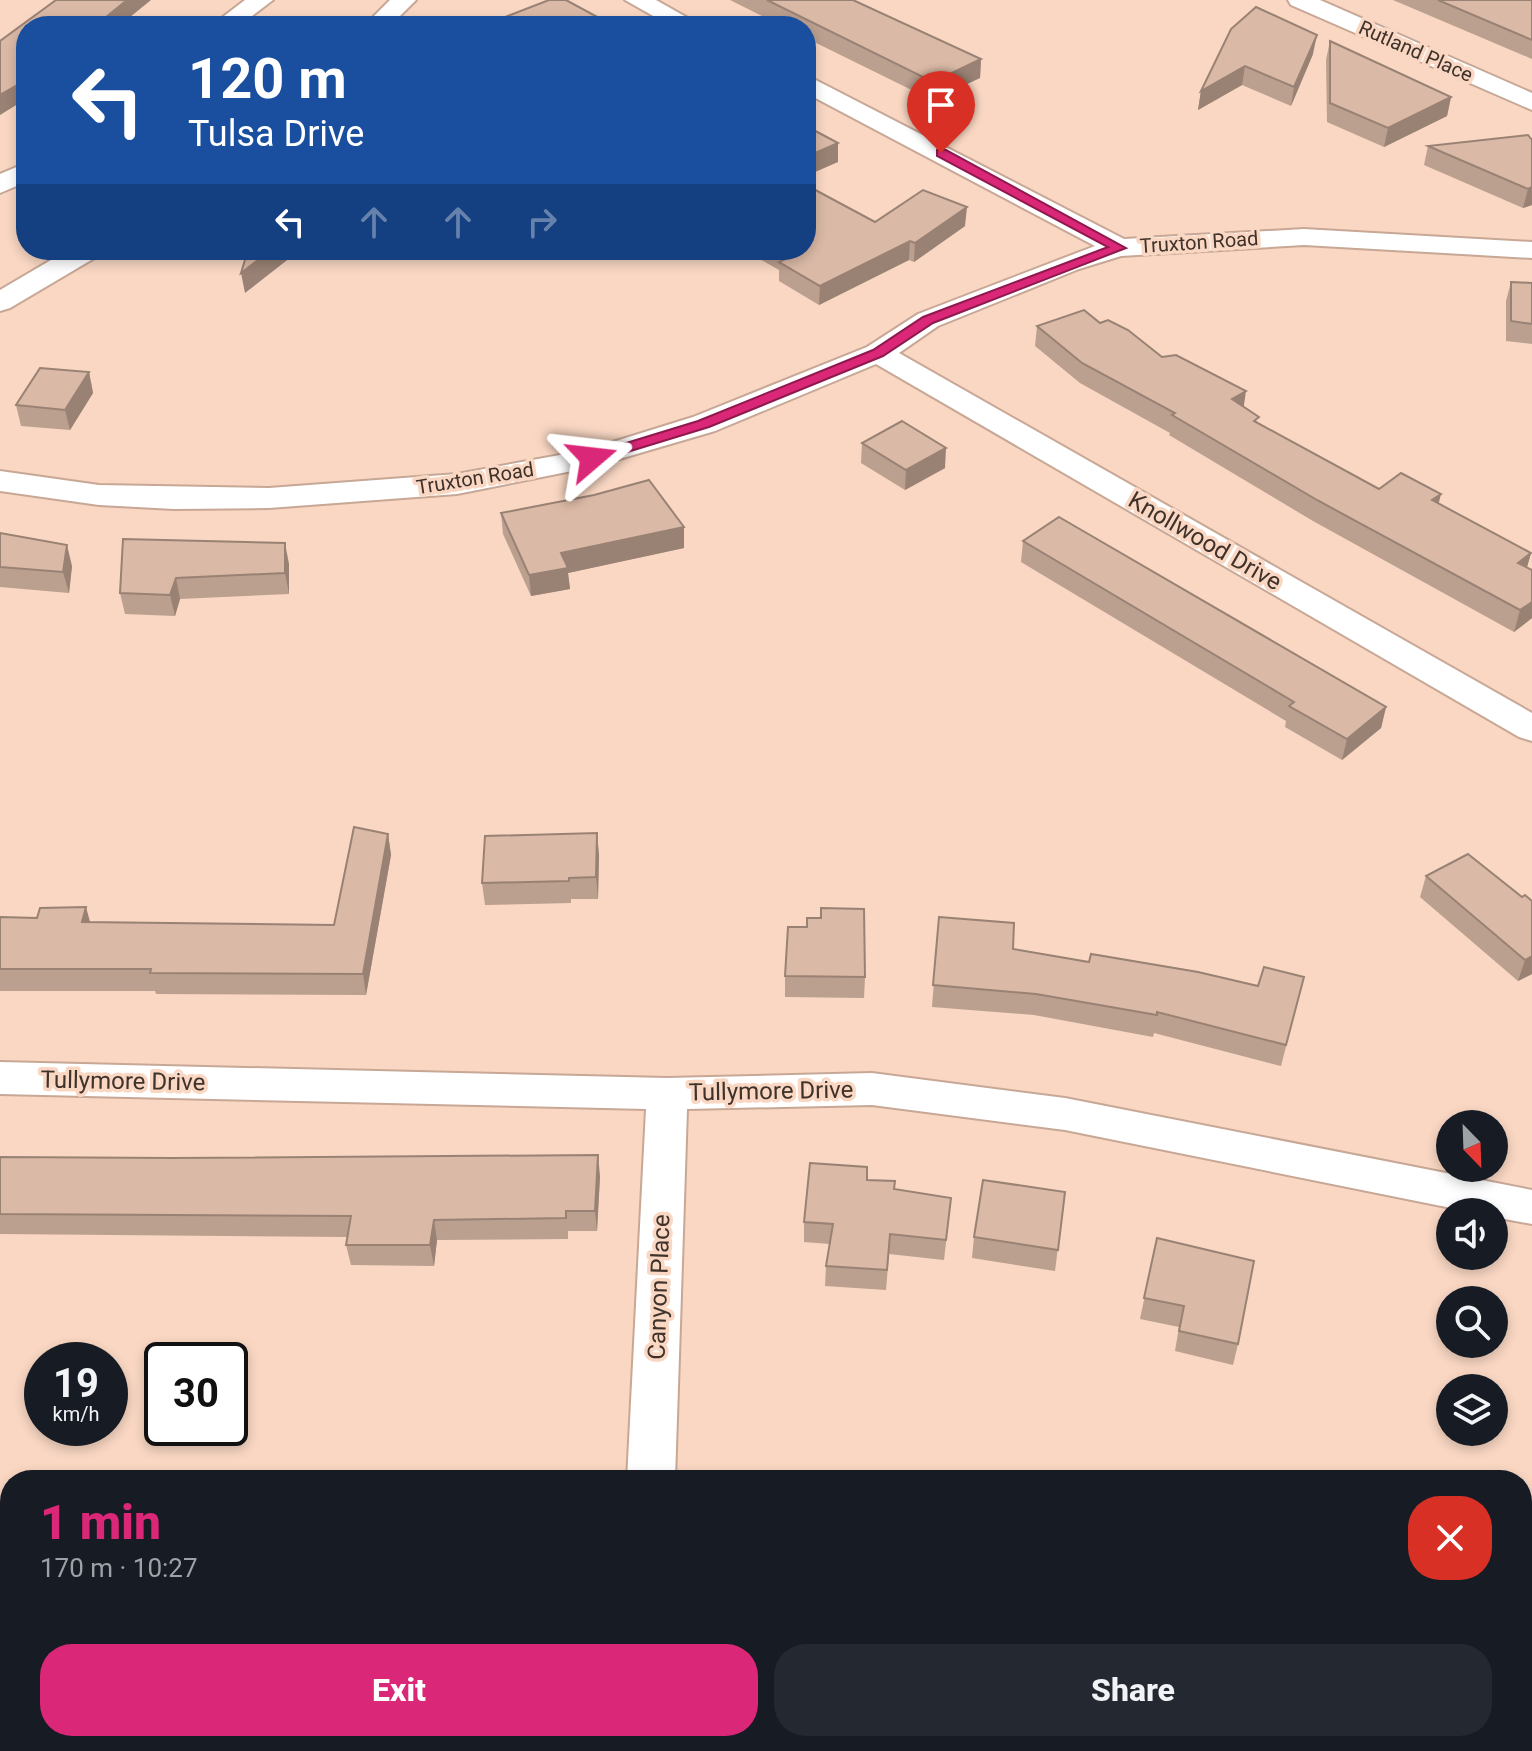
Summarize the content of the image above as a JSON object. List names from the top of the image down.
{
  "streets": {
    "street": [
      "Rutland Place",
      "Truxton Road",
      "Knollwood Drive",
      "Tullymore Drive",
      "Canyon Place"
    ]
  },
  "crossings": [
    ["Truxton Road", "Knollwood Drive"],
    ["Tullymore Drive", "Canyon Place"]
  ],
  "north": "bottom right",
  "page": {
    "turn": ["120 m", "Tulsa Drive"],
    "speed": "19 km/h",
    "limit": "30",
    "heading": ["1 min", "170 m · 10:27"],
    "buttons": ["Exit", "Share"]
  }
}
